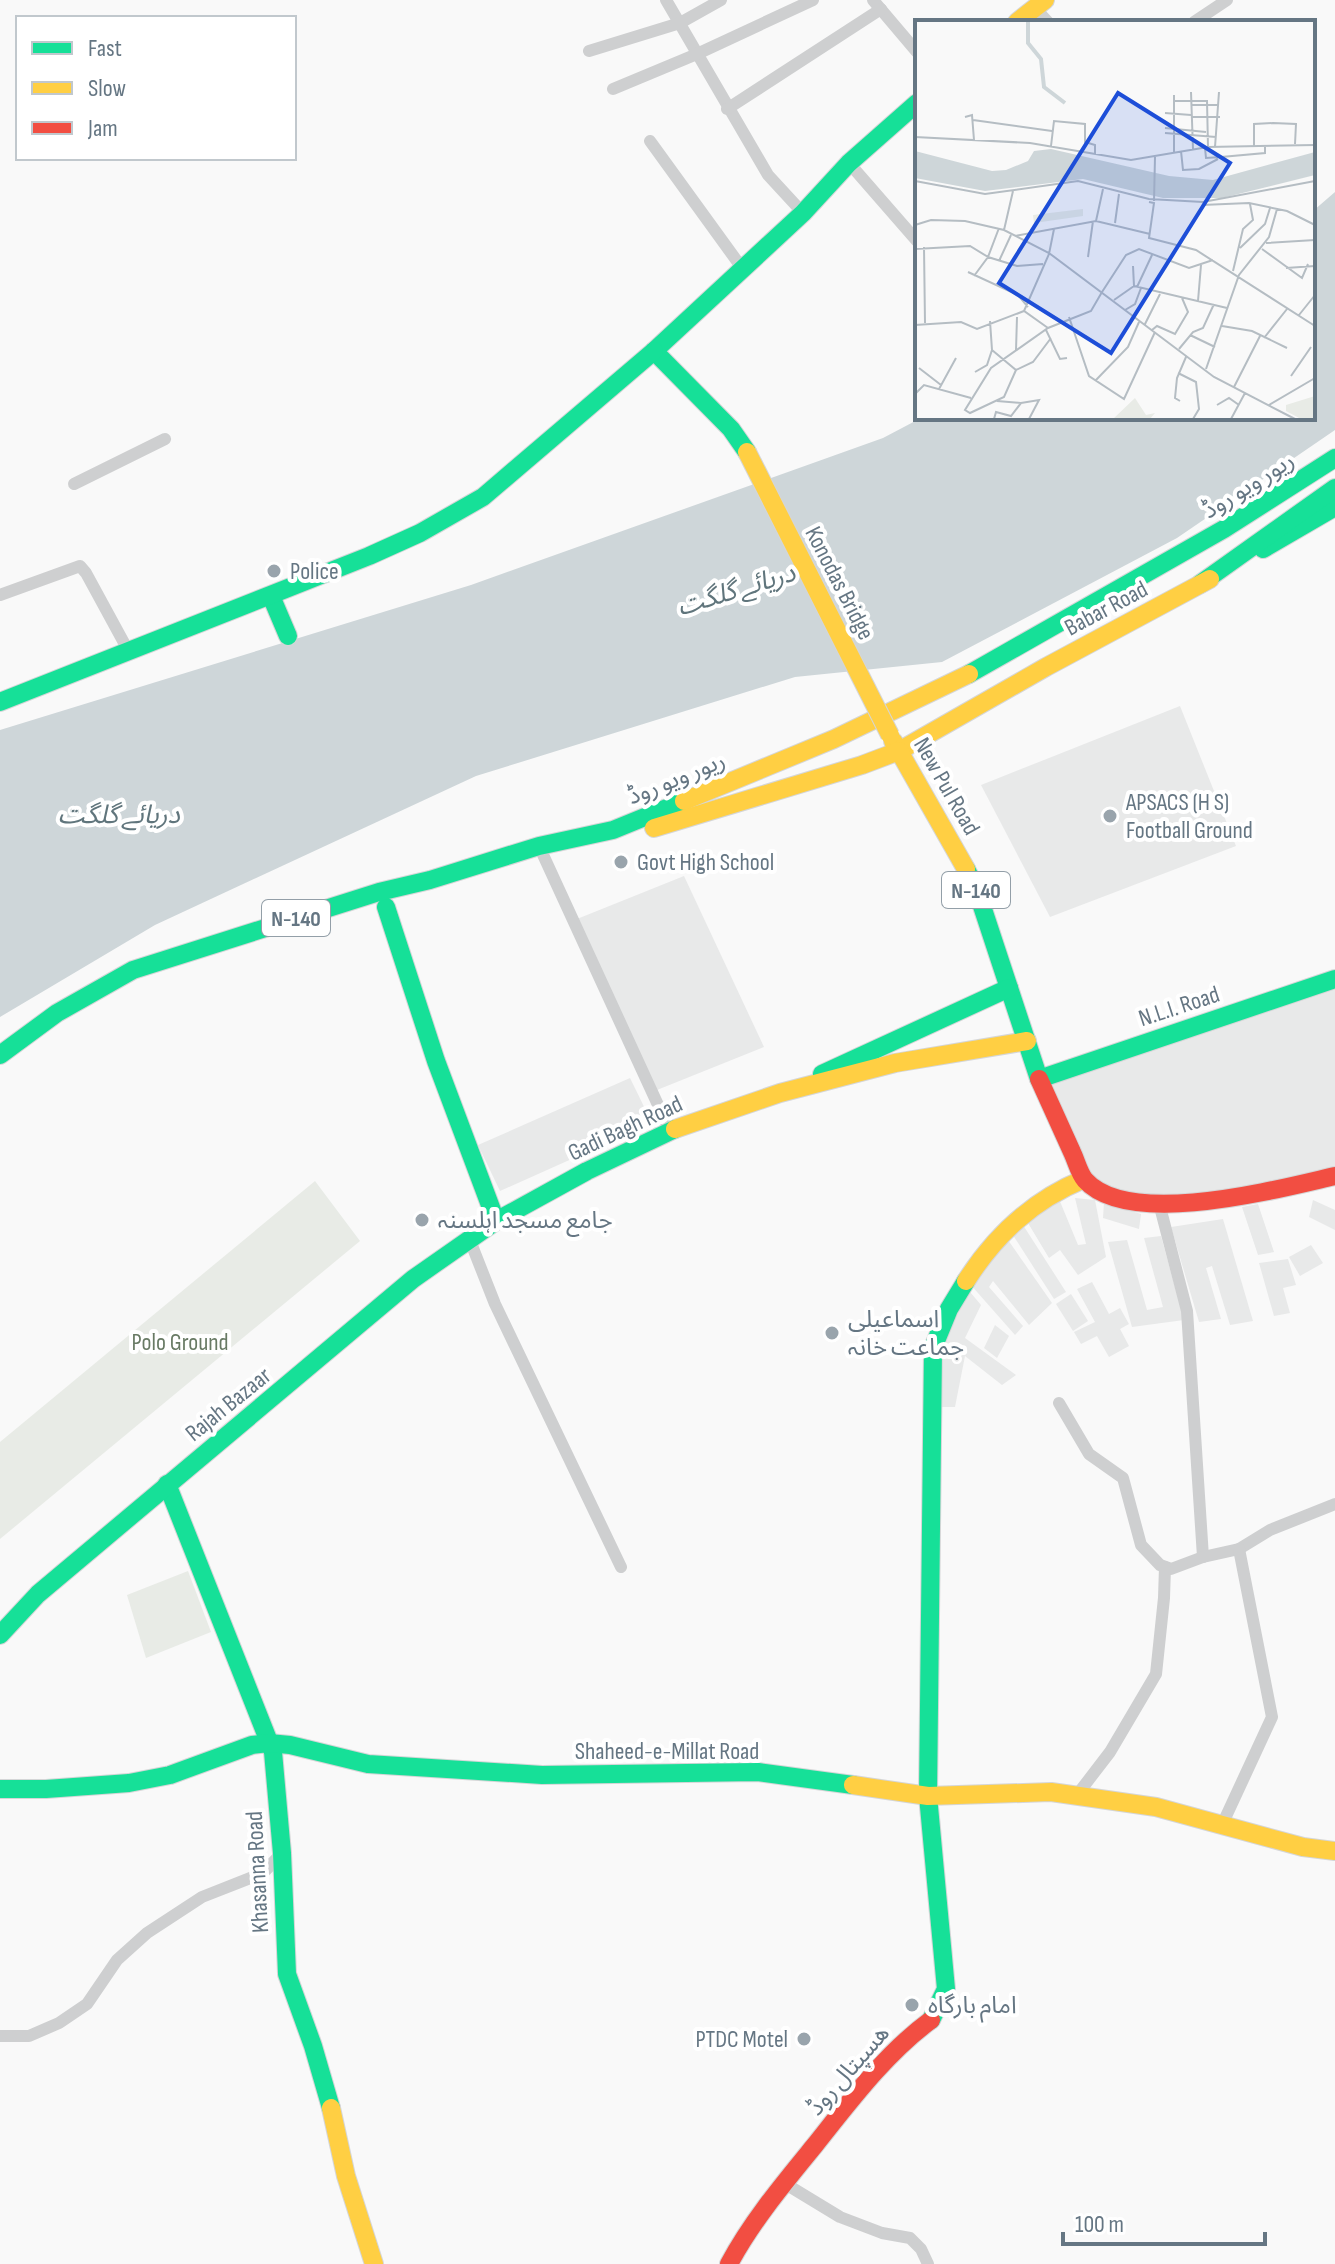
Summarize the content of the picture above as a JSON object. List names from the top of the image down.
{
  "streets": {
    "main road": [
      "ریور ویو روڈ",
      "Konodas Bridge",
      "Babar Road",
      "New Pul Road",
      "N-140",
      "N.L.I. Road",
      "Gadi Bagh Road",
      "Rajah Bazaar",
      "Shaheed-e-Millat Road",
      "Khasanna Road",
      "ھسپتال روڈ"
    ]
  },
  "crossings": [
    ["ریور ویو روڈ", "N-140"],
    ["Konodas Bridge", "Babar Road"],
    ["Konodas Bridge", "New Pul Road"],
    ["Konodas Bridge", "N-140"],
    ["Babar Road", "New Pul Road"],
    ["Babar Road", "N-140"],
    ["New Pul Road", "N-140"],
    ["New Pul Road", "Gadi Bagh Road"],
    ["N-140", "N.L.I. Road"],
    ["N-140", "Gadi Bagh Road"],
    ["Gadi Bagh Road", "Rajah Bazaar"],
    ["Rajah Bazaar", "Khasanna Road"],
    ["Shaheed-e-Millat Road", "Khasanna Road"],
    ["Shaheed-e-Millat Road", "ھسپتال روڈ"]
  ],
  "water": ["دریائے گلگت"],
  "parks": ["Polo Ground"],
  "places": [
    "Police",
    "APSACS (H S) Football Ground",
    "Govt High School",
    "جامع مسجد اہلسنہ",
    "اسماعیلی جماعت خانہ",
    "امام بارگاہ",
    "PTDC Motel"
  ],
  "legend": ["Fast", "Slow", "Jam"],
  "scale_bar": "100 m"
}
